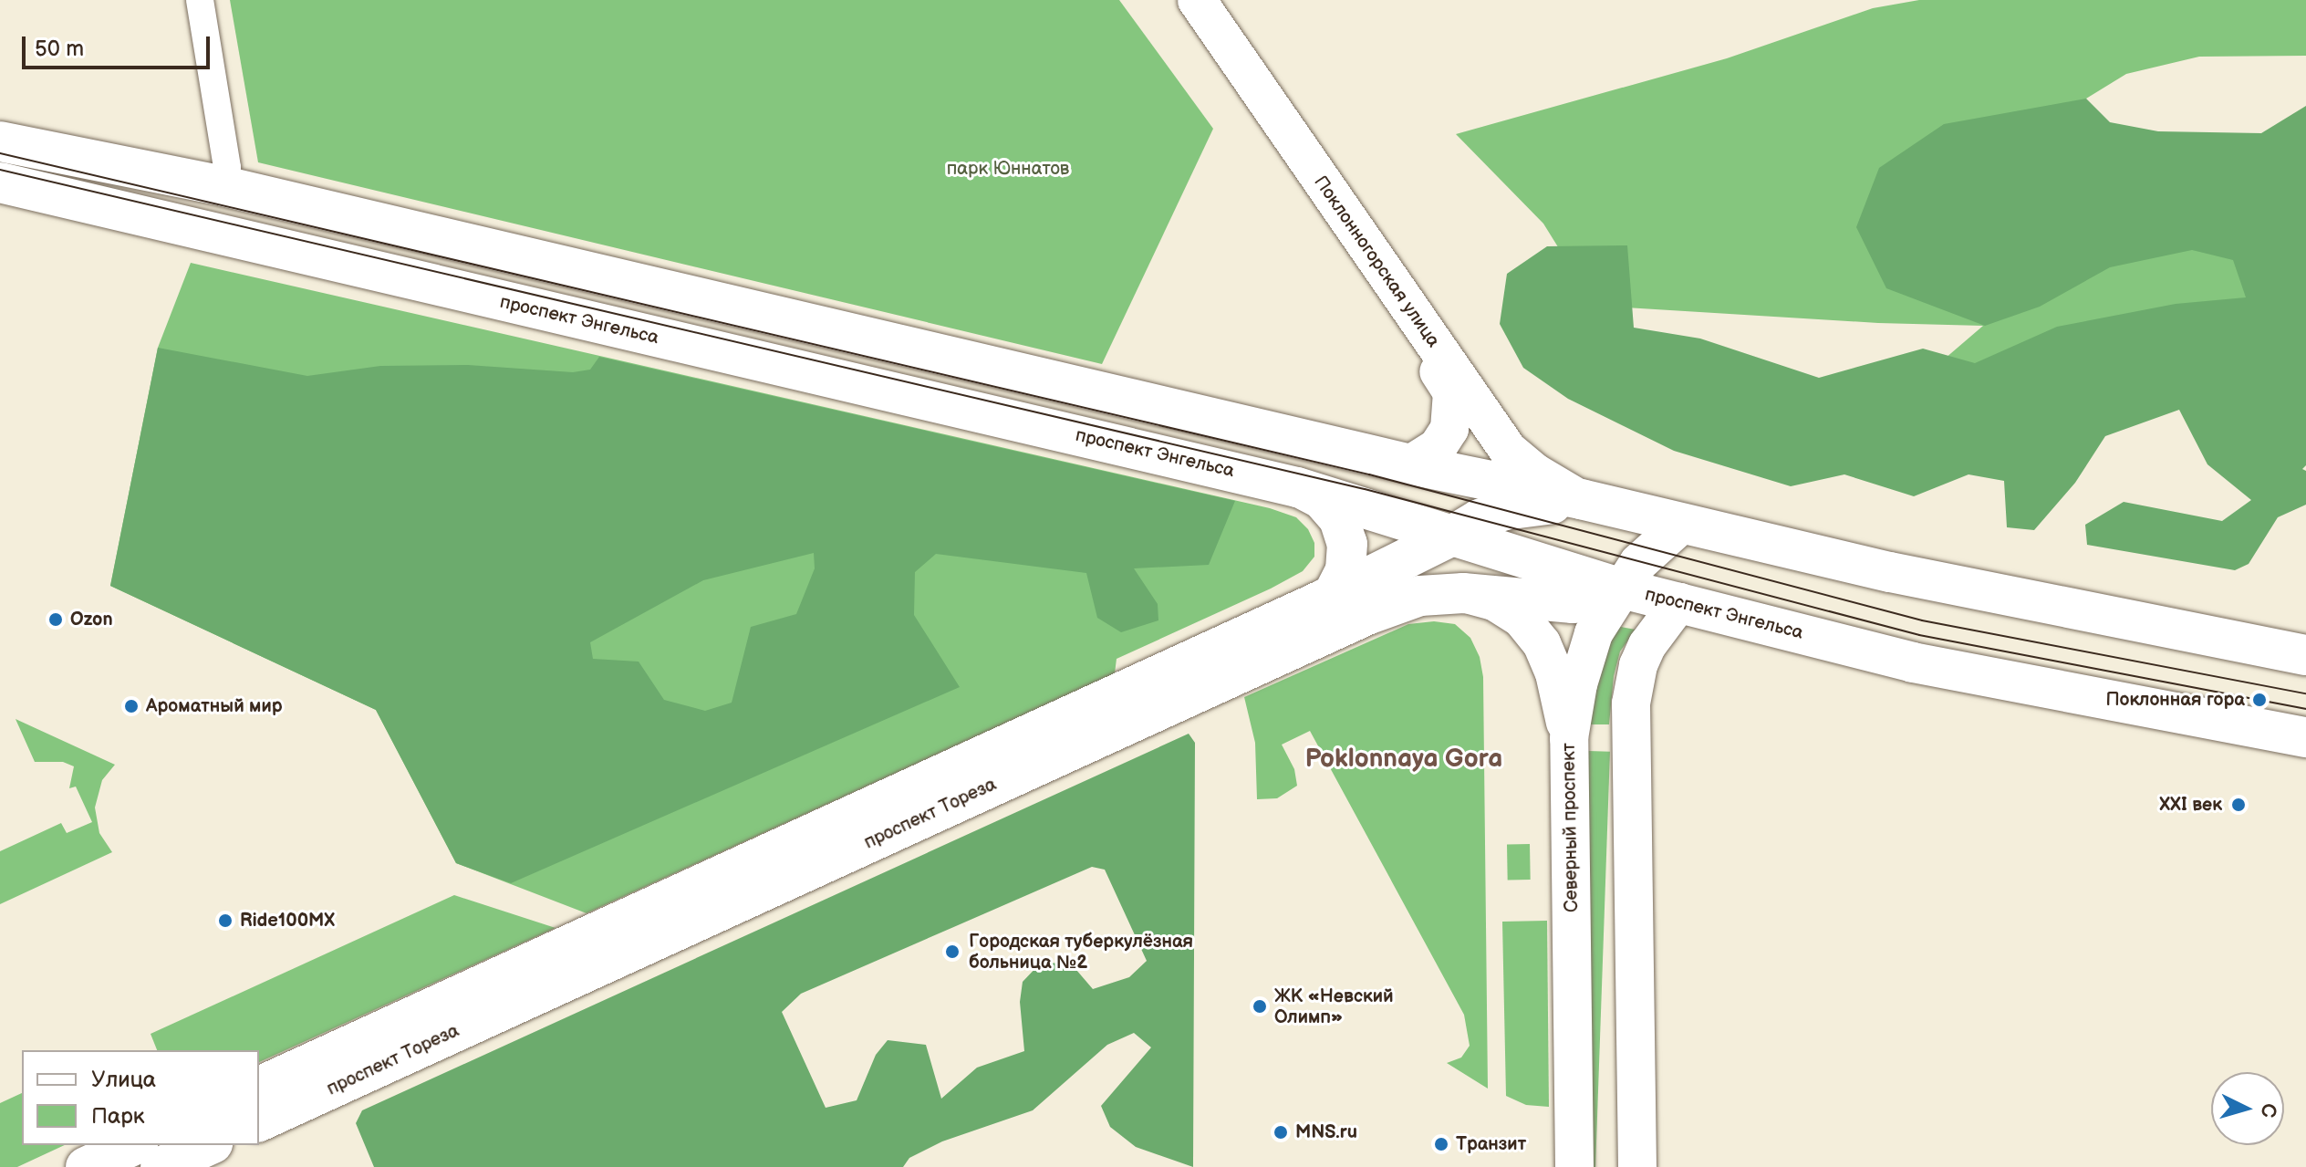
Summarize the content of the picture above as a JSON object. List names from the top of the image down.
{
  "streets": {
    "main road": [
      "Поклонногорская улица",
      "проспект Энгельса",
      "проспект Тореза",
      "Северный проспект"
    ]
  },
  "crossings": [
    ["Поклонногорская улица", "проспект Тореза"],
    ["проспект Энгельса", "проспект Тореза"],
    ["проспект Энгельса", "Северный проспект"],
    ["проспект Тореза", "Северный проспект"]
  ],
  "districts": ["Poklonnaya Gora"],
  "parks": ["парк Юннатов"],
  "places": [
    "Ozon",
    "Поклонная гора",
    "Ароматный мир",
    "XXI век",
    "Ride100MX",
    "Городская туберкулёзная больница №2",
    "ЖК «Невский Олимп»",
    "MNS.ru",
    "Транзит"
  ],
  "legend": ["Улица", "Парк"],
  "scale_bar": "50 m",
  "north": "right"
}
